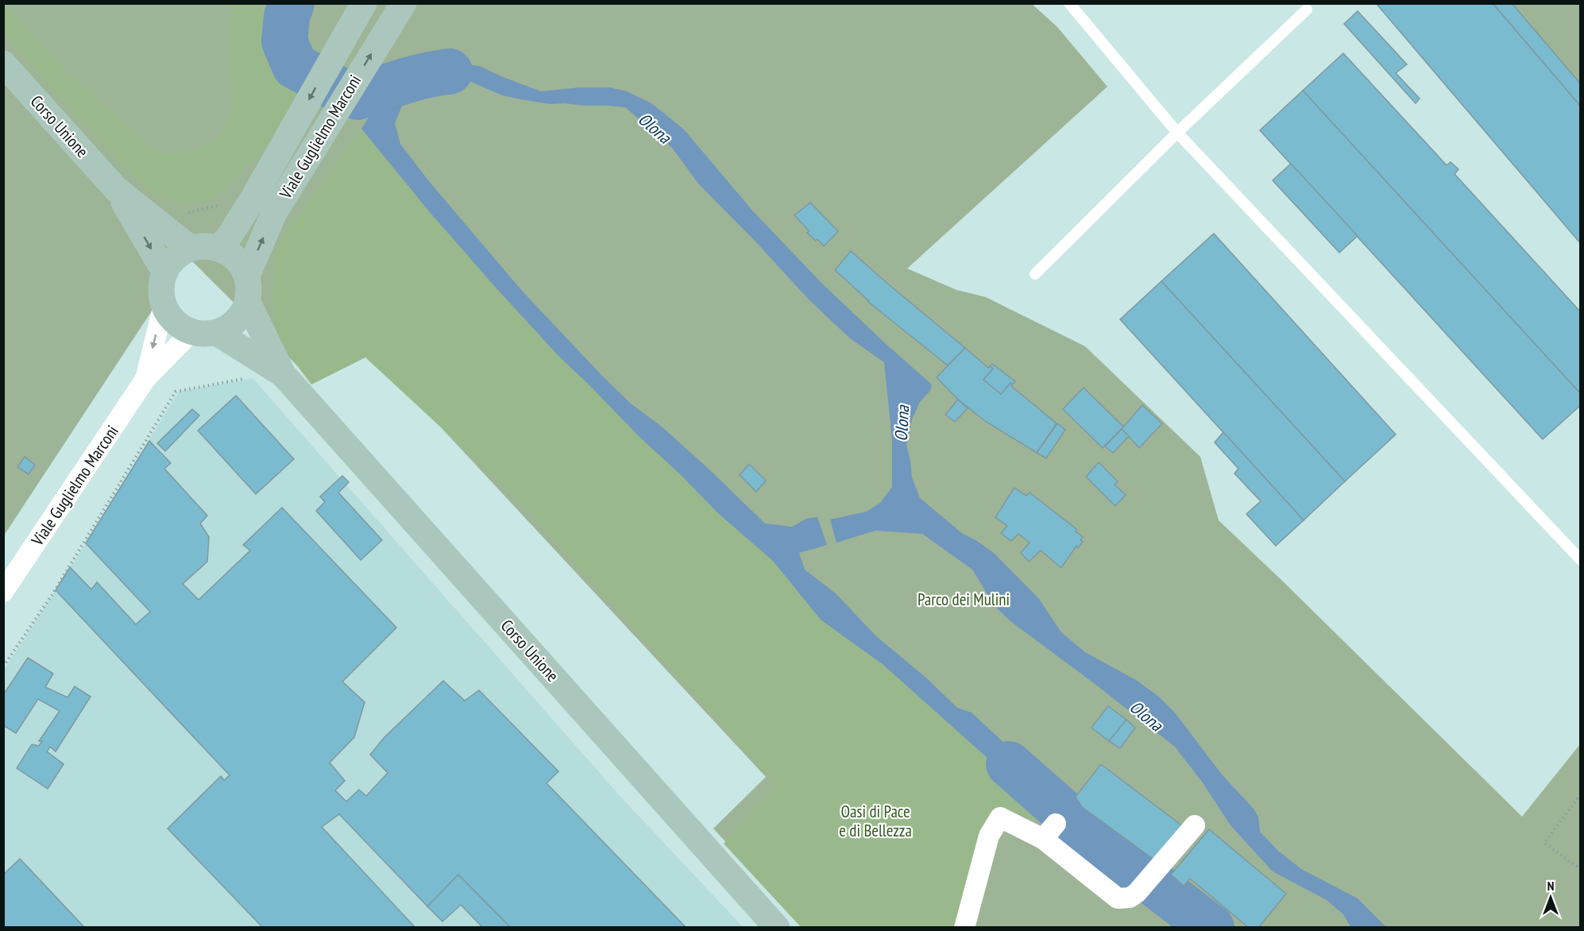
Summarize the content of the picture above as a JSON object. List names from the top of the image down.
{
  "streets": {
    "street": ["Corso Unione", "Viale Guglielmo Marconi"]
  },
  "crossings": [
    ["Corso Unione", "Viale Guglielmo Marconi"]
  ],
  "water": ["Olona"],
  "parks": ["Parco dei Mulini", "Oasi di Pace e di Bellezza"],
  "north": "top"
}
